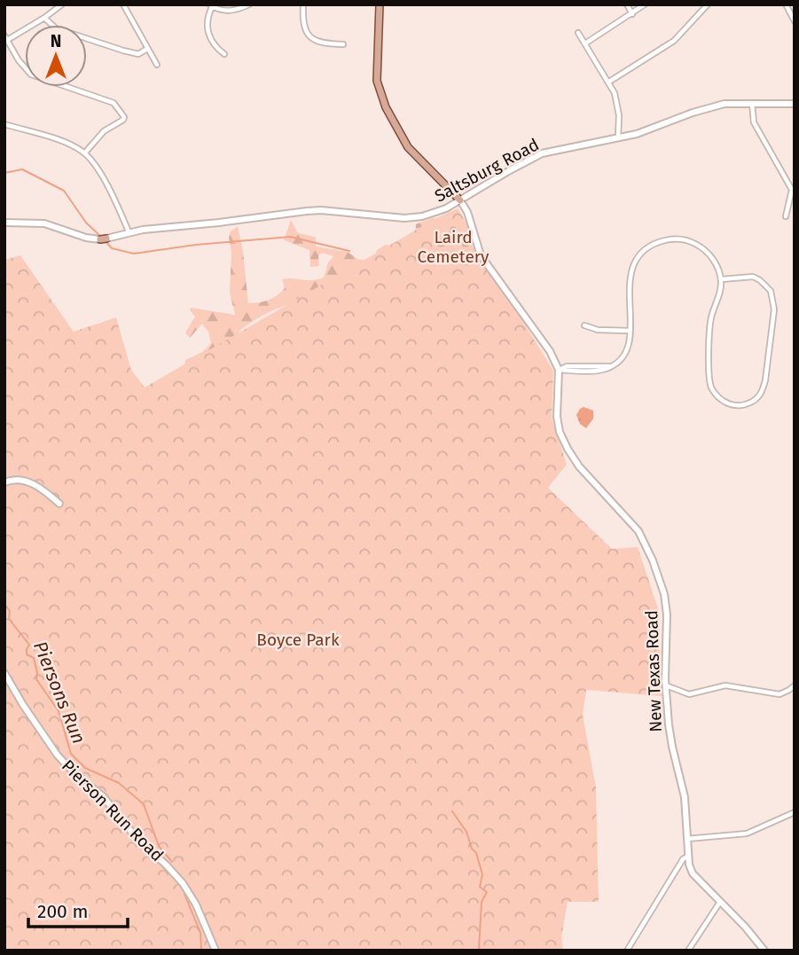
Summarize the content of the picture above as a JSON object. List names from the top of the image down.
{
  "streets": {
    "main road": ["Saltsburg Road", "New Texas Road", "Pierson Run Road"]
  },
  "crossings": [
    ["Saltsburg Road", "New Texas Road"]
  ],
  "water": ["Piersons Run"],
  "parks": ["Laird Cemetery", "Boyce Park"],
  "scale_bar": "200 m",
  "north": "top"
}
